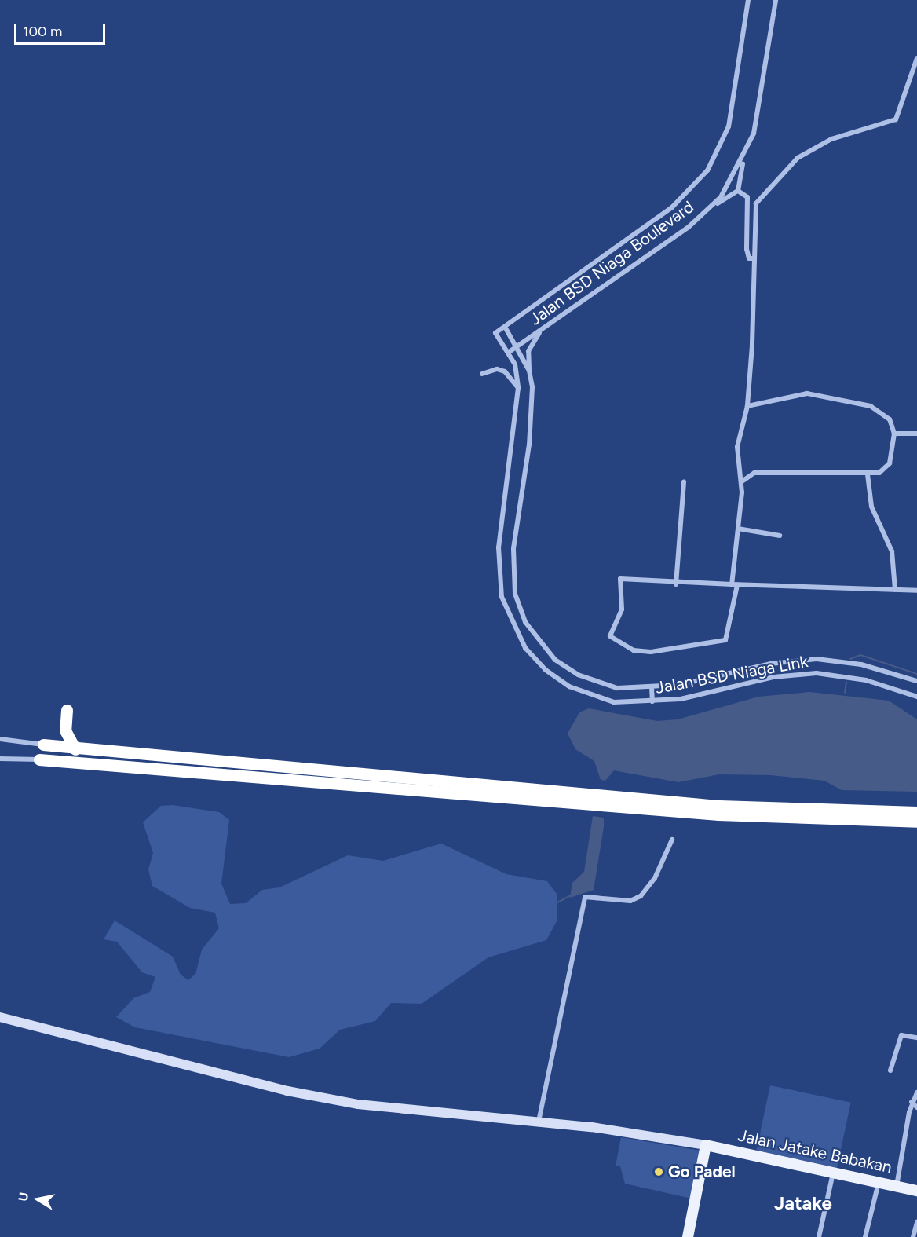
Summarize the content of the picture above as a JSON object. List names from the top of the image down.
{
  "streets": {
    "main road": ["Jalan Jatake Babakan"],
    "street": ["Jalan BSD Niaga Boulevard", "Jalan BSD Niaga Link"]
  },
  "crossings": [
    ["Jalan BSD Niaga Boulevard", "Jalan BSD Niaga Link"]
  ],
  "districts": ["Jatake"],
  "places": ["Go Padel"],
  "scale_bar": "100 m",
  "north": "left"
}
